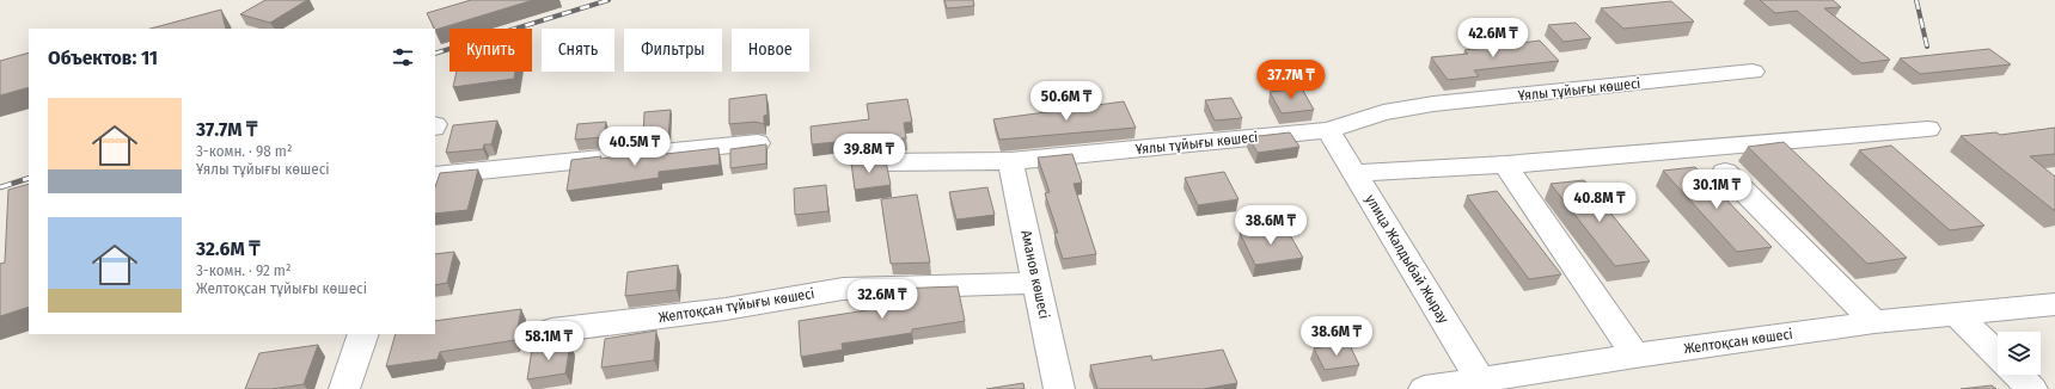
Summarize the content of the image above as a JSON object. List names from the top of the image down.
{
  "streets": {
    "street": [
      "Ұялы тұйығы көшесі",
      "улица Жалдыбай Жырау",
      "Аманов көшесі",
      "Желтоқсан тұйығы көшесі",
      "Желтоқсан көшесі"
    ]
  },
  "crossings": [
    ["Ұялы тұйығы көшесі", "улица Жалдыбай Жырау"],
    ["Ұялы тұйығы көшесі", "Аманов көшесі"],
    ["улица Жалдыбай Жырау", "Желтоқсан көшесі"],
    ["Аманов көшесі", "Желтоқсан тұйығы көшесі"]
  ],
  "page": {
    "price": [
      "42.6M ₸",
      "37.7M ₸",
      "50.6M ₸",
      "40.5M ₸",
      "39.8M ₸",
      "30.1M ₸",
      "40.8M ₸",
      "38.6M ₸",
      "32.6M ₸",
      "38.6M ₸",
      "58.1M ₸"
    ],
    "chip": [
      "Купить",
      "Снять",
      "Фильтры",
      "Новое"
    ],
    "heading": "Объектов: 11",
    "list": [
      {
        "name": "37.7M ₸",
        "note": "3-комн. · 98 m² · Ұялы тұйығы көшесі"
      },
      {
        "name": "32.6M ₸",
        "note": "3-комн. · 92 m² · Желтоқсан тұйығы көшесі"
      }
    ]
  }
}
